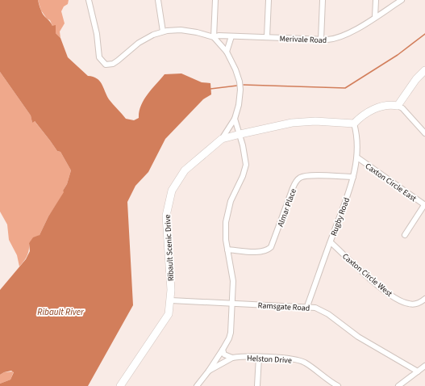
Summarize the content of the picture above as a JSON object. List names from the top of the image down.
{
  "streets": {
    "street": [
      "Merivale Road",
      "Caxton Circle East",
      "Almar Place",
      "Rugby Road",
      "Ribault Scenic Drive",
      "Caxton Circle West",
      "Ramsgate Road",
      "Helston Drive"
    ]
  },
  "crossings": [
    ["Caxton Circle East", "Rugby Road"],
    ["Almar Place", "Rugby Road"],
    ["Rugby Road", "Ribault Scenic Drive"],
    ["Rugby Road", "Caxton Circle West"],
    ["Rugby Road", "Ramsgate Road"],
    ["Ribault Scenic Drive", "Ramsgate Road"]
  ],
  "water": ["Ribault River"]
}
